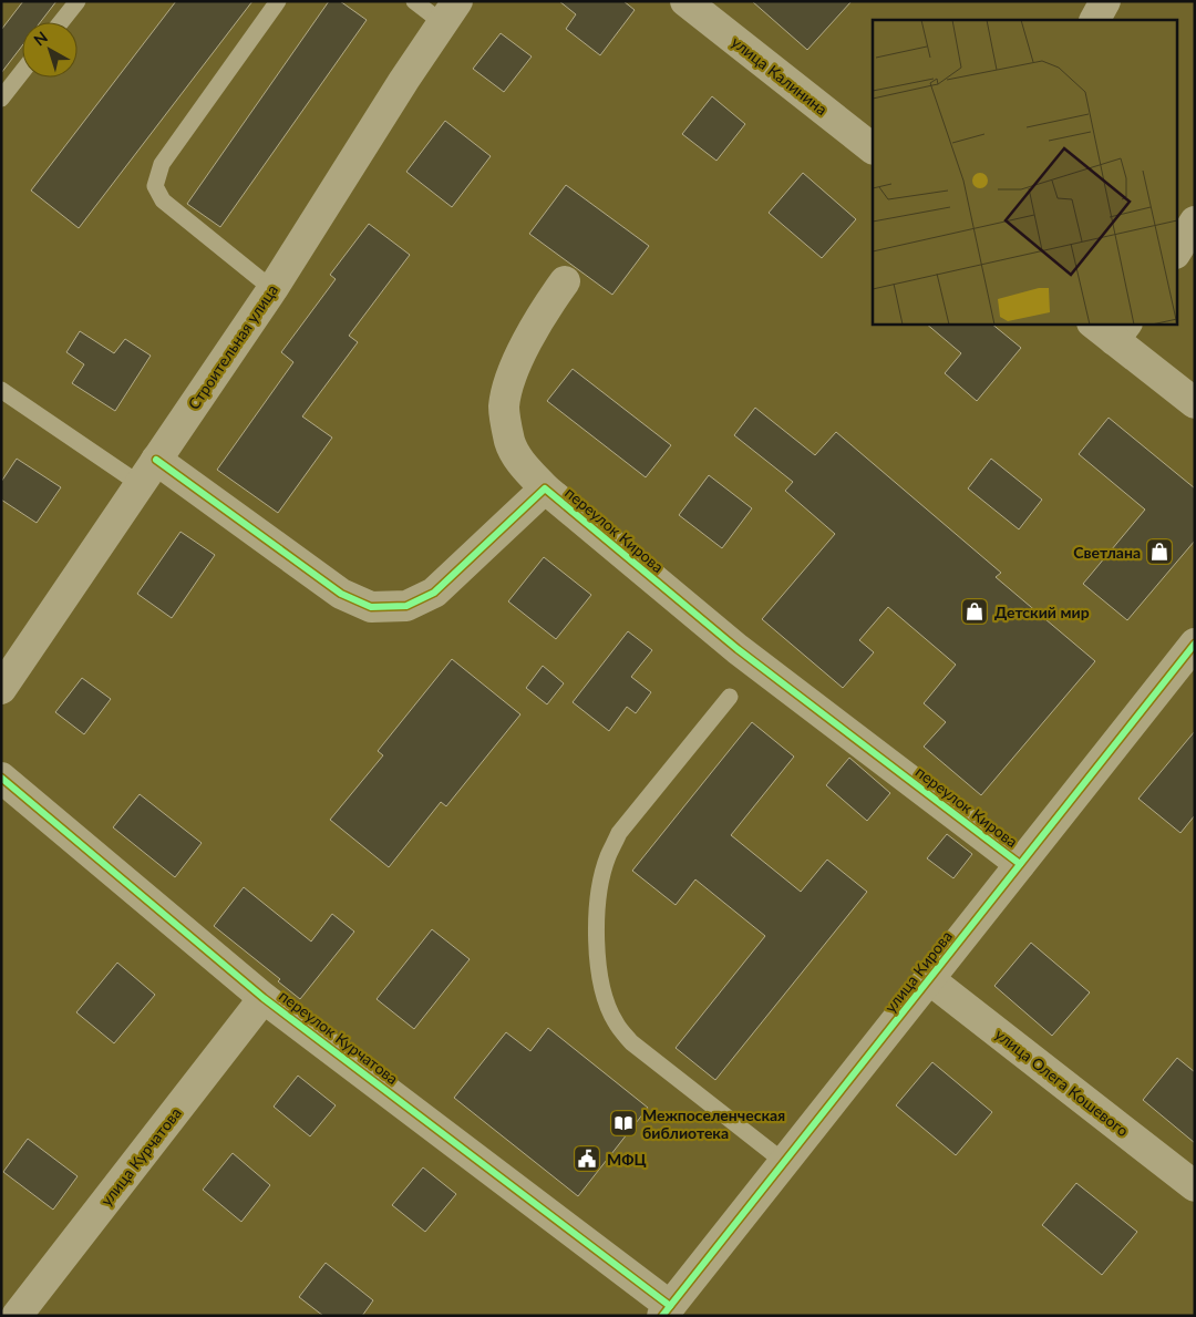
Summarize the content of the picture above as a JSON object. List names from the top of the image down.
{
  "streets": {
    "street": [
      "улица Калинина",
      "Строительная улица",
      "переулок Кирова",
      "улица Кирова",
      "переулок Курчатова",
      "улица Олега Кошевого",
      "улица Курчатова"
    ]
  },
  "crossings": [
    ["Строительная улица", "переулок Кирова"],
    ["переулок Кирова", "улица Кирова"],
    ["улица Кирова", "переулок Курчатова"],
    ["улица Кирова", "улица Олега Кошевого"],
    ["переулок Курчатова", "улица Курчатова"]
  ],
  "places": {
    "shop": ["Светлана", "Детский мир"],
    "library": ["Межпоселенческая библиотека"],
    "public building": ["МФЦ"]
  },
  "north": "top left"
}
